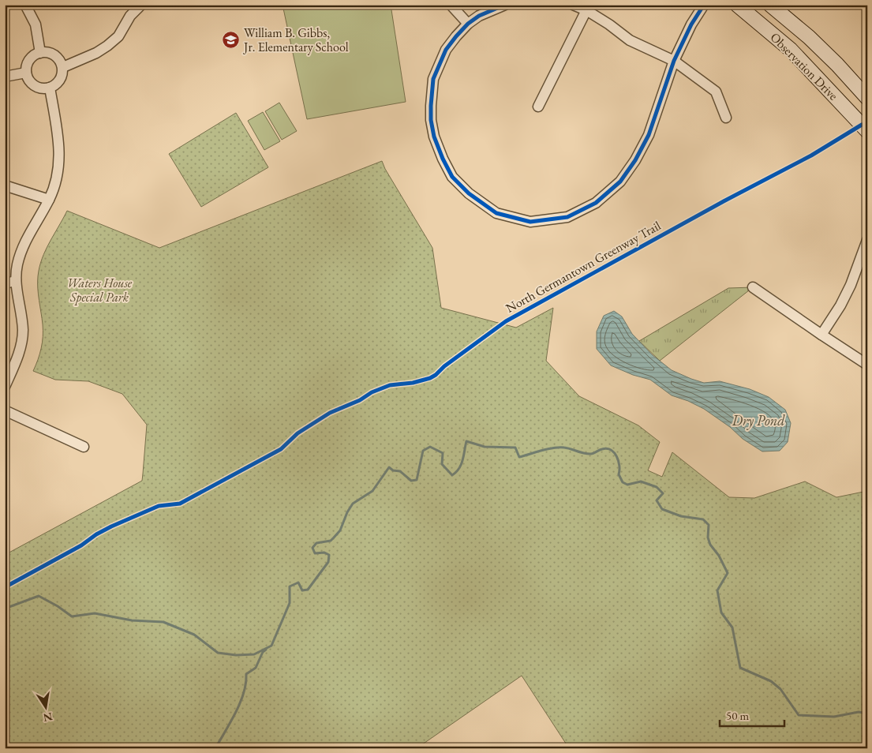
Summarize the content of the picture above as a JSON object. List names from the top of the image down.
{
  "streets": {
    "street": ["Observation Drive"],
    "cycle path": ["North Germantown Greenway Trail"]
  },
  "water": ["Dry Pond"],
  "parks": ["Waters House Special Park"],
  "places": {
    "school or university": ["William B. Gibbs, Jr. Elementary School"]
  },
  "scale_bar": "50 m",
  "north": "bottom"
}
